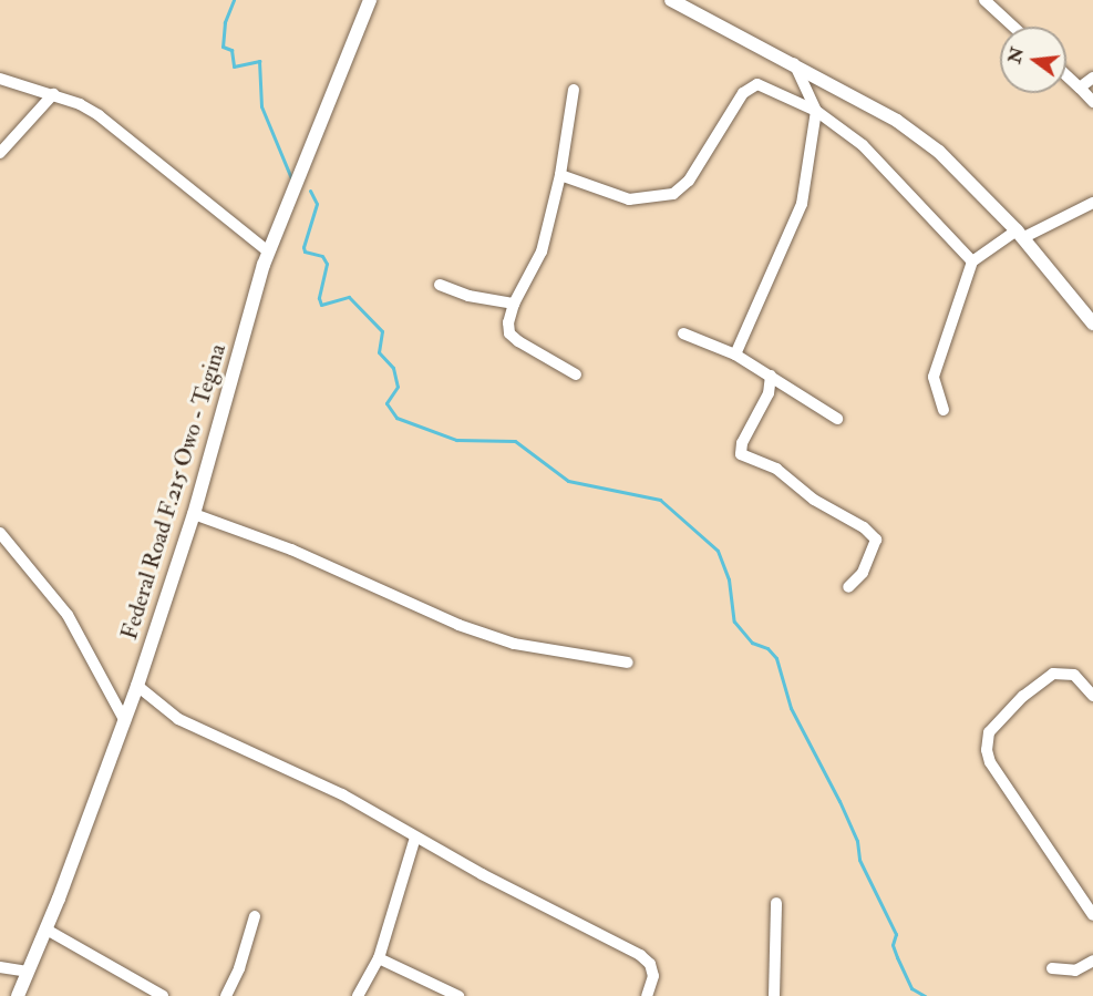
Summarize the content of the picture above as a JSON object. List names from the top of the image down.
{
  "streets": {
    "main road": ["Federal Road F.215 Owo - Tegina"]
  },
  "north": "left"
}
